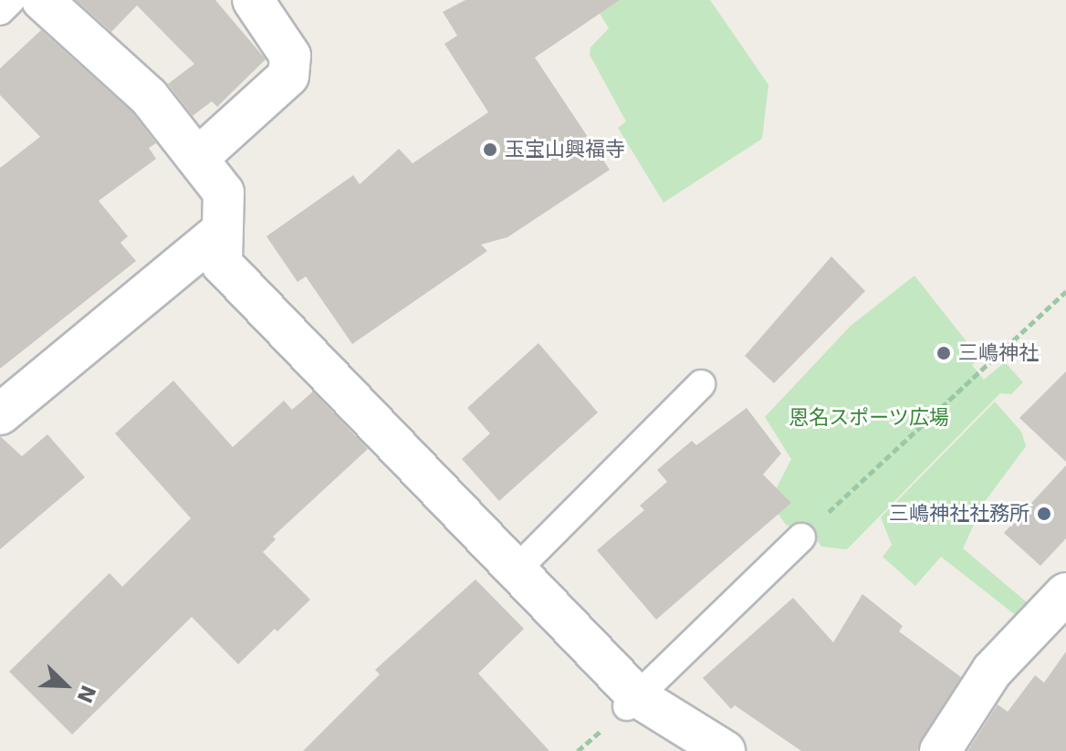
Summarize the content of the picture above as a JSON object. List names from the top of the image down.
{
  "parks": ["恩名スポーツ広場"],
  "places": ["玉宝山興福寺", "三嶋神社", "三嶋神社社務所"],
  "north": "bottom right"
}
